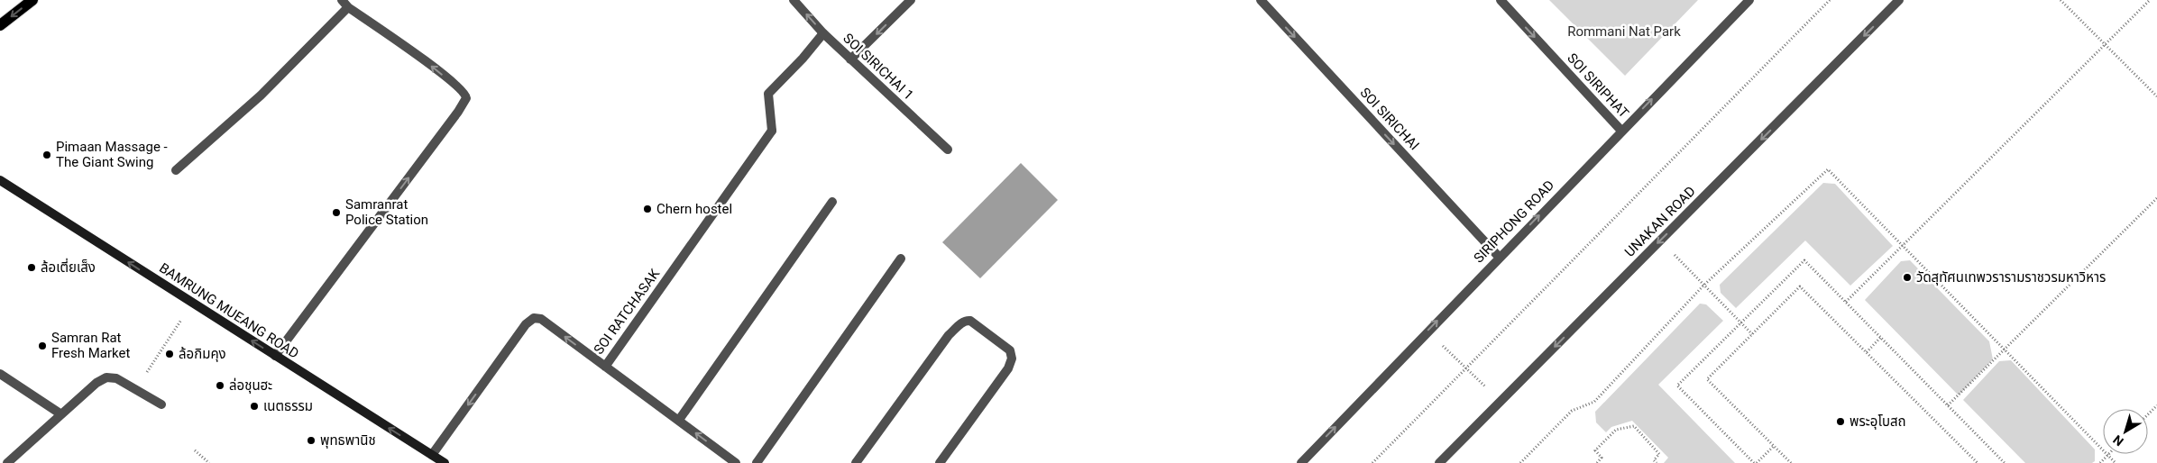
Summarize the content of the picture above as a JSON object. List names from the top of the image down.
{
  "streets": {
    "main road": ["BAMRUNG MUEANG ROAD"],
    "street": [
      "SOI SIRICHAI 1",
      "SOI SIRIPHAT",
      "SOI SIRICHAI",
      "SIRIPHONG ROAD",
      "UNAKAN ROAD",
      "SOI RATCHASAK"
    ]
  },
  "crossings": [
    ["SOI SIRICHAI 1", "SOI RATCHASAK"],
    ["SOI SIRIPHAT", "SIRIPHONG ROAD"],
    ["SOI SIRICHAI", "SIRIPHONG ROAD"],
    ["BAMRUNG MUEANG ROAD", "SOI RATCHASAK"]
  ],
  "one_way": [
    "SOI SIRIPHAT",
    "SOI SIRICHAI",
    "SIRIPHONG ROAD",
    "UNAKAN ROAD",
    "BAMRUNG MUEANG ROAD"
  ],
  "parks": ["Rommani Nat Park"],
  "places": [
    "Pimaan Massage - The Giant Swing",
    "Chern hostel",
    "Samranrat Police Station",
    "ล้อเตี่ยเส็ง",
    "วัดสุทัศนเทพวรารามราชวรมหาวิหาร",
    "Samran Rat Fresh Market",
    "ล้อกิมคุง",
    "ล่อชุนฮะ",
    "เนตธรรม",
    "พระอุโบสถ",
    "พุทธพานิช"
  ],
  "north": "bottom left"
}
